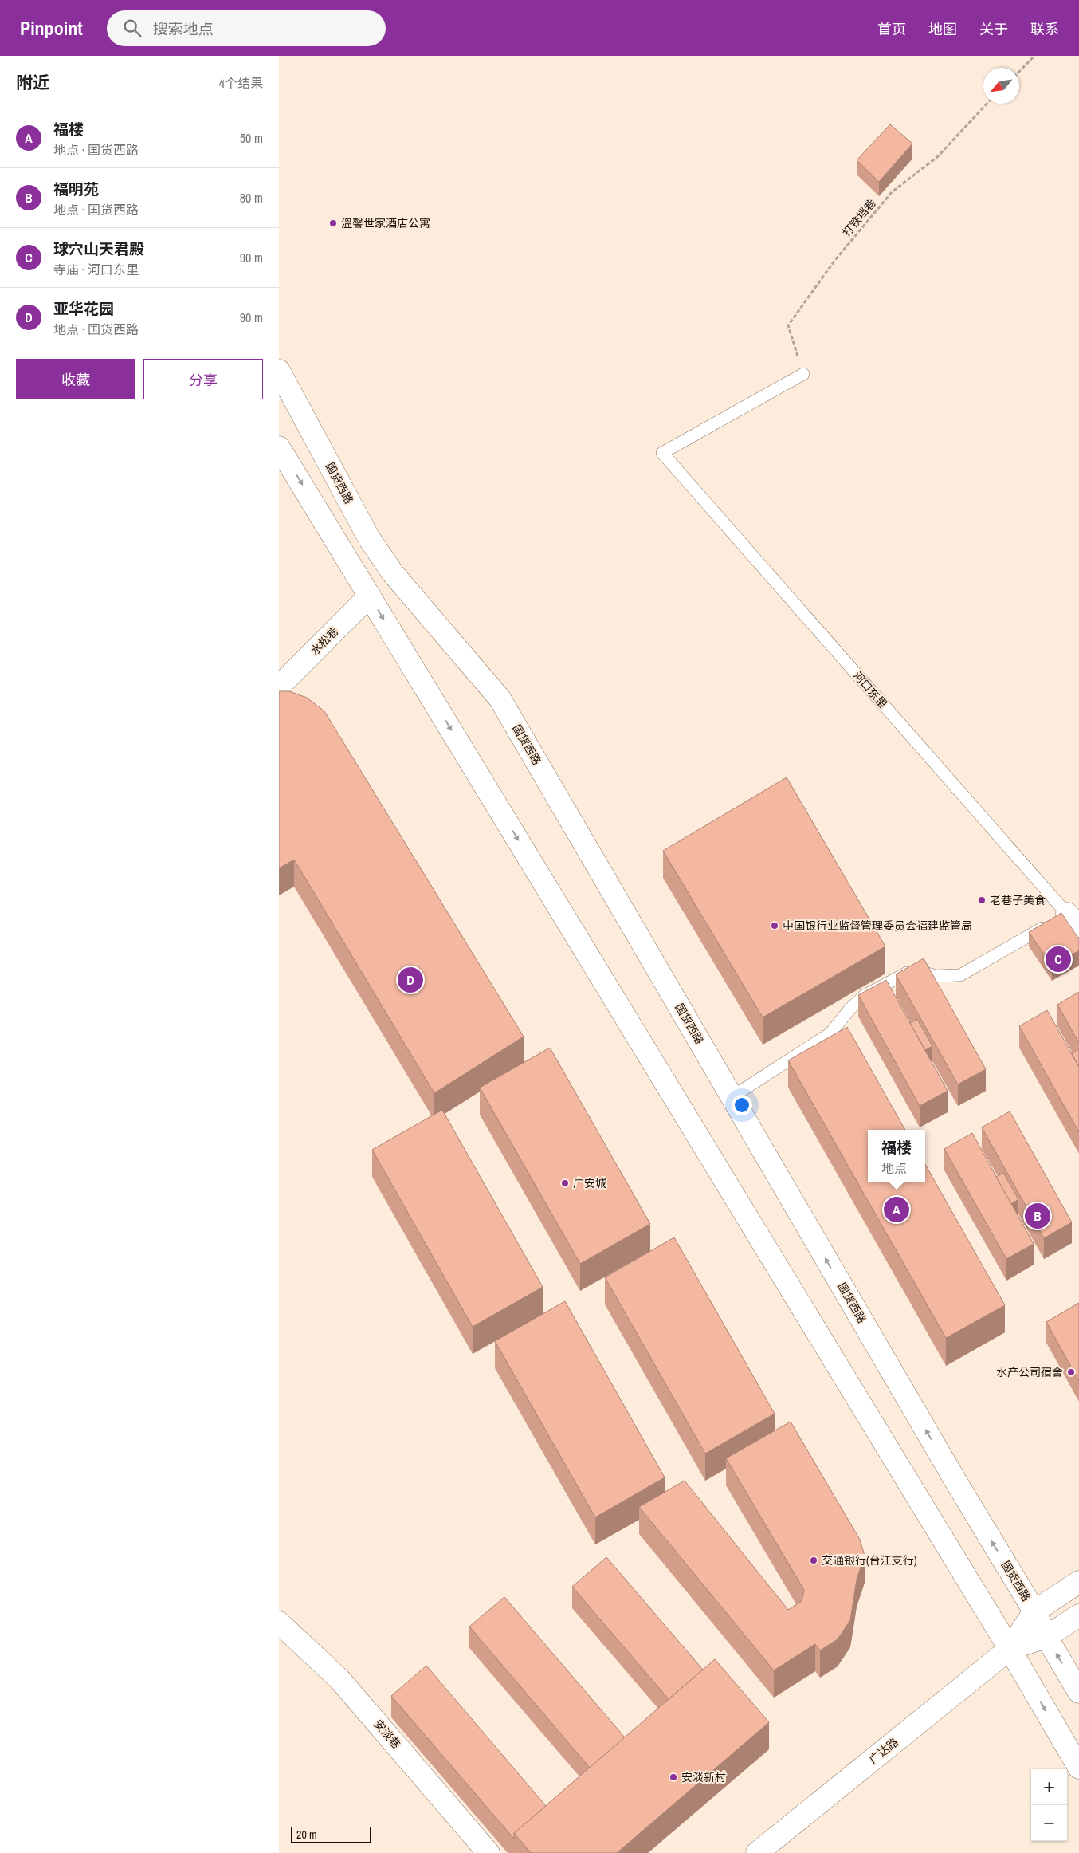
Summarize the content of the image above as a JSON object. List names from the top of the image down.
{
  "streets": {
    "main road": [
      "国货西路",
      "水松巷",
      "安淡巷",
      "广达路"
    ],
    "lane": ["河口东里"],
    "path": ["打铁垱巷"]
  },
  "crossings": [
    ["打铁垱巷", "河口东里"],
    ["国货西路", "广达路"]
  ],
  "places": [
    "溫馨世家酒店公寓",
    "老巷子美食",
    "中国银行业监督管理委员会福建监管局",
    "广安城",
    "水产公司宿舍",
    "交通银行(台江支行)",
    "安淡新村"
  ],
  "scale_bar": "20 m",
  "north": "bottom left",
  "page": {
    "header": "Pinpoint",
    "search": "搜索地点",
    "nav": [
      "首页",
      "地图",
      "关于",
      "联系"
    ],
    "heading": ["附近", "4个结果"],
    "list": [
      {
        "mark": "A",
        "name": "福楼",
        "note": "地点 · 国货西路",
        "value": "50 m"
      },
      {
        "mark": "B",
        "name": "福明苑",
        "note": "地点 · 国货西路",
        "value": "80 m"
      },
      {
        "mark": "C",
        "name": "球穴山天君殿",
        "note": "寺庙 · 河口东里",
        "value": "90 m"
      },
      {
        "mark": "D",
        "name": "亚华花园",
        "note": "地点 · 国货西路",
        "value": "90 m"
      }
    ],
    "buttons": ["收藏", "分享"],
    "pins": [
      "C",
      "D",
      "A",
      "B"
    ],
    "popup": ["福楼", "地点"],
    "map_buttons": ["+", "−"],
    "scale": "20 m"
  }
}
